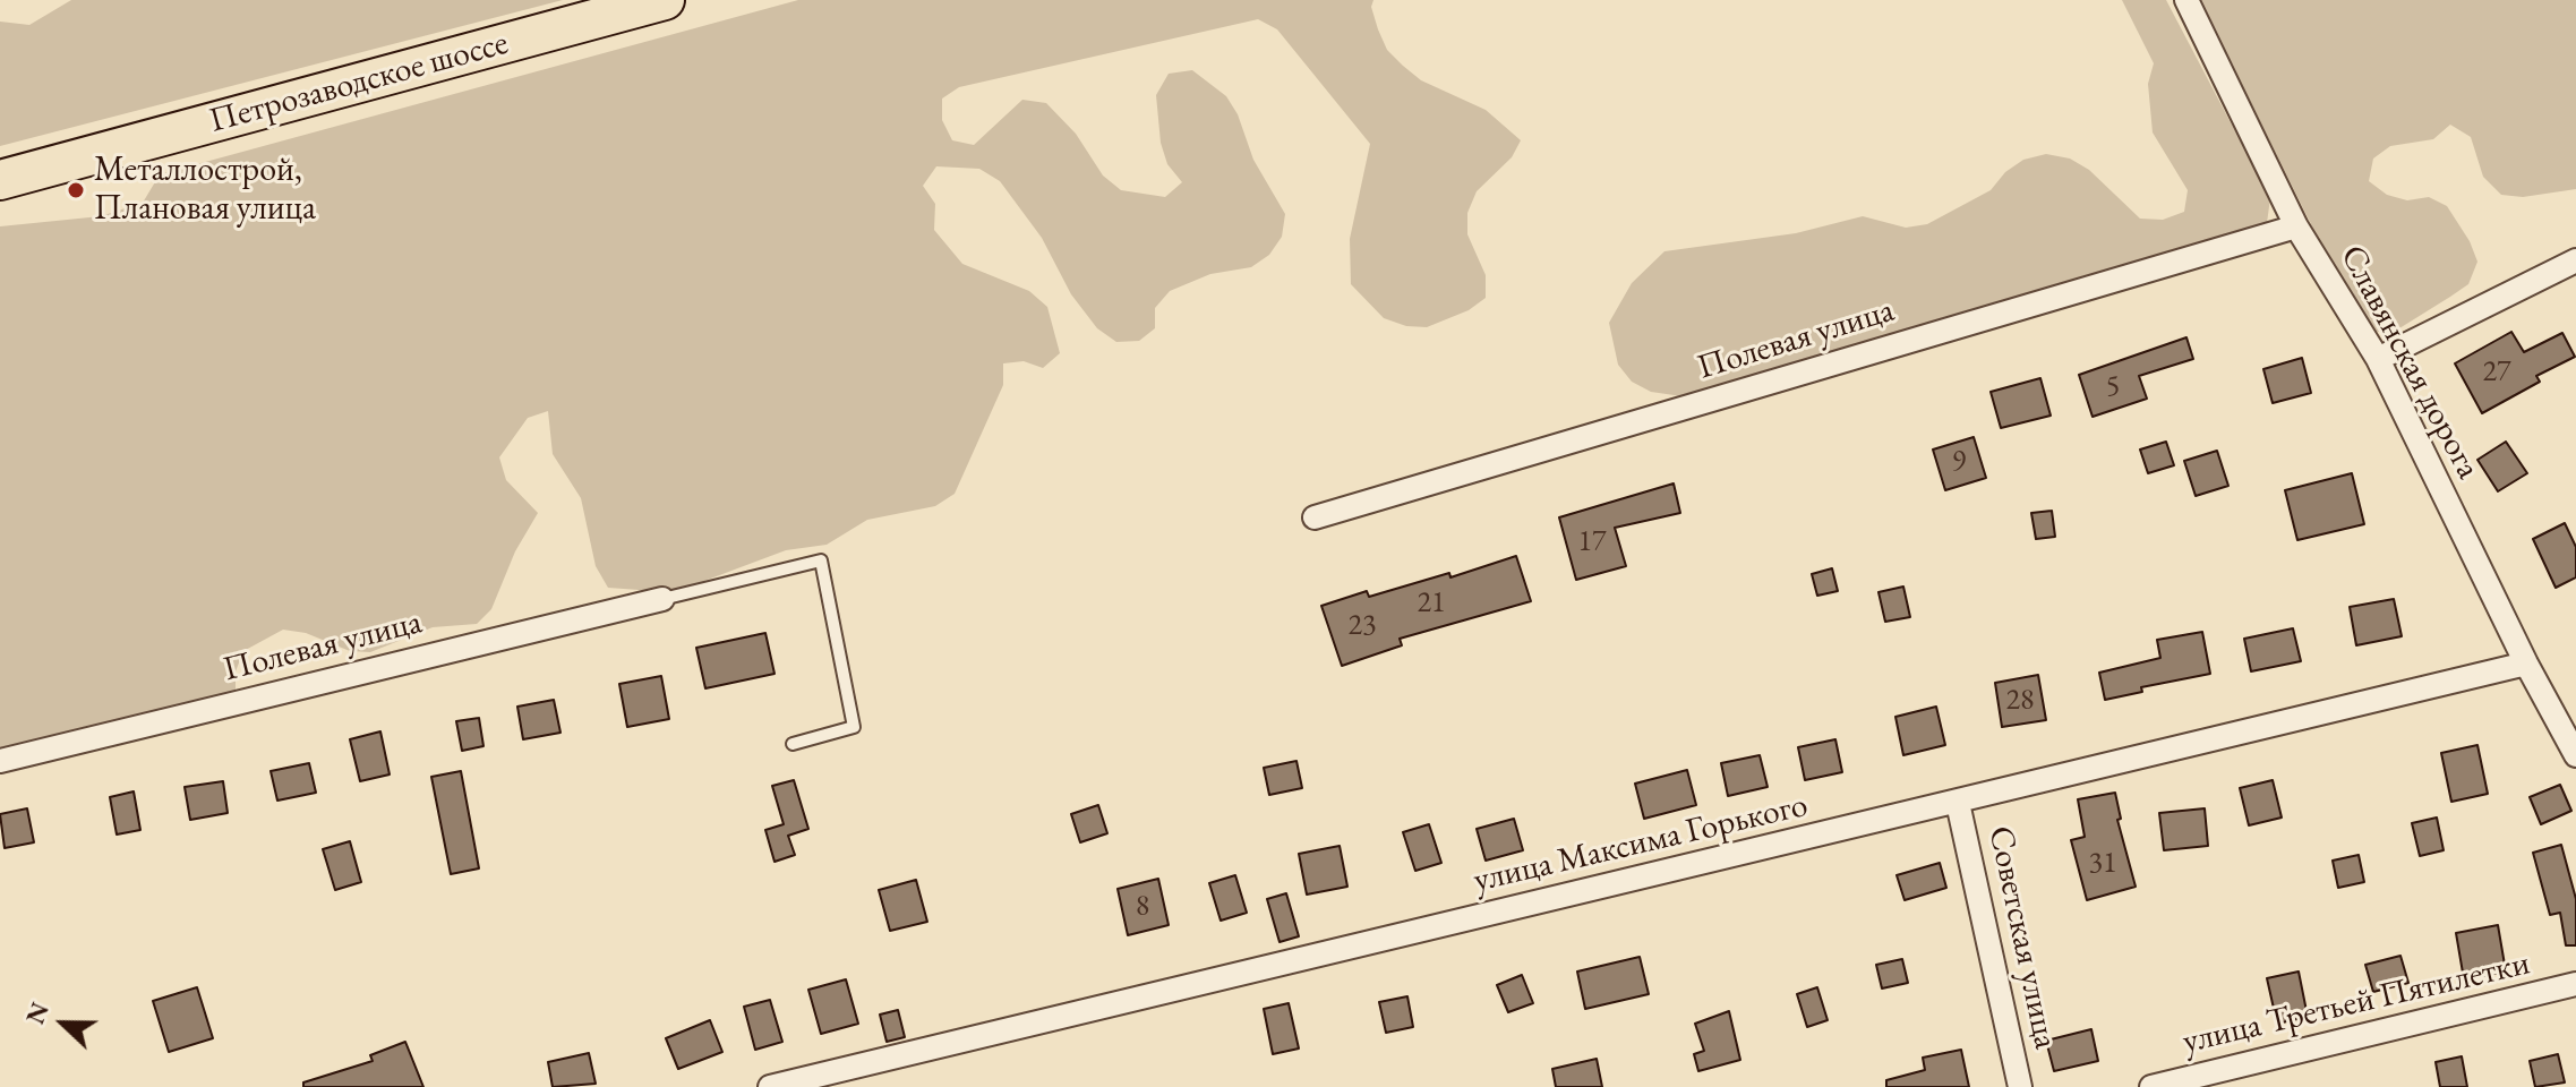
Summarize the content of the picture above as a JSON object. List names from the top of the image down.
{
  "streets": {
    "main road": ["Петрозаводское шоссе"],
    "street": [
      "Полевая улица",
      "Славянская дорога",
      "улица Максима Горького",
      "Советская улица",
      "улица Третьей Пятилетки"
    ]
  },
  "crossings": [
    ["Полевая улица", "Славянская дорога"],
    ["Славянская дорога", "улица Максима Горького"],
    ["улица Максима Горького", "Советская улица"]
  ],
  "places": ["Металлострой, Плановая улица"],
  "house_numbers": [
    "27",
    "5",
    "9",
    "17",
    "21",
    "23",
    "28",
    "31",
    "8"
  ],
  "north": "left"
}
